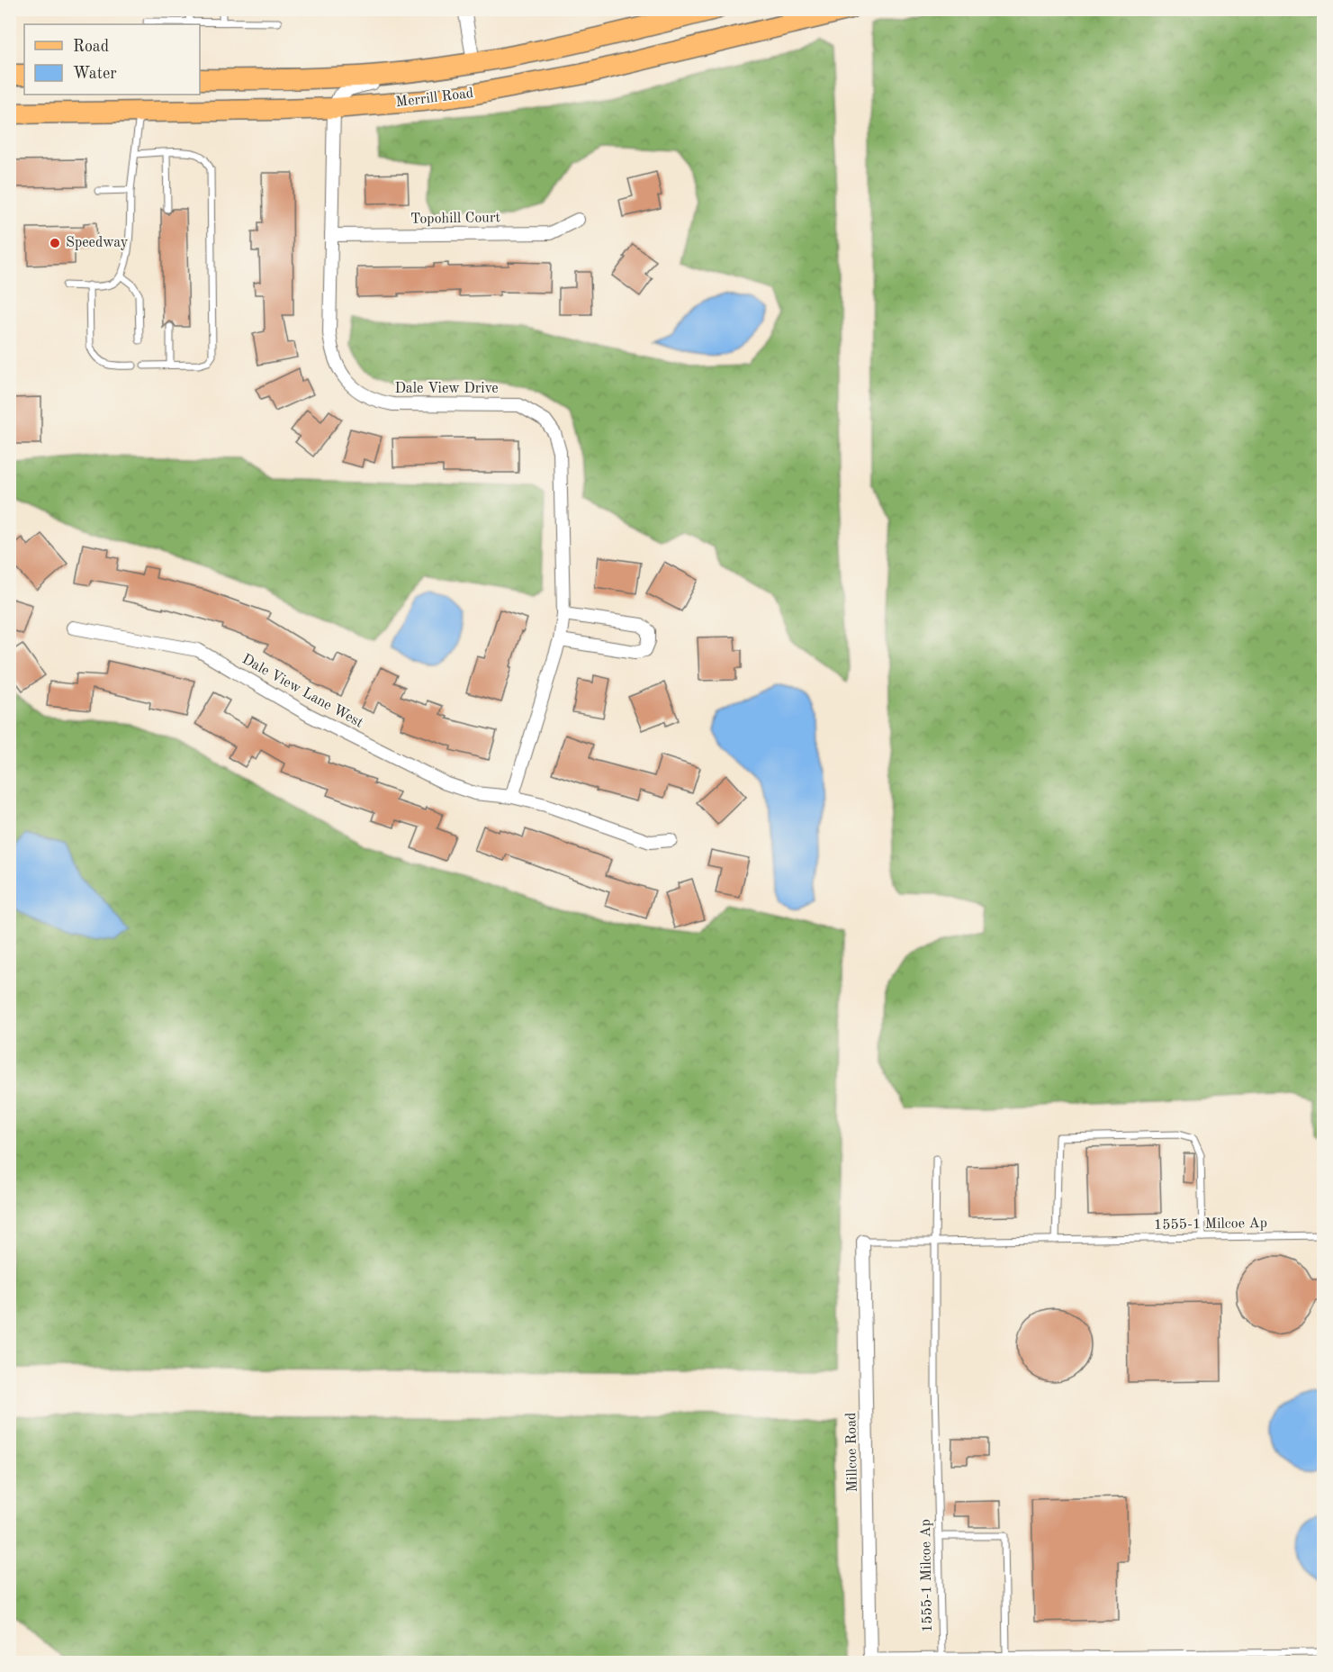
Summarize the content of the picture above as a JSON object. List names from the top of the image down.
{
  "streets": {
    "main road": ["Merrill Road"],
    "street": [
      "Topohill Court",
      "Dale View Drive",
      "Dale View Lane West",
      "Millcoe Road"
    ],
    "lane": ["1555-1 Milcoe Ap"]
  },
  "crossings": [
    ["Merrill Road", "Dale View Drive"],
    ["Topohill Court", "Dale View Drive"],
    ["Dale View Drive", "Dale View Lane West"],
    ["1555-1 Milcoe Ap", "Millcoe Road"]
  ],
  "places": ["Speedway"],
  "legend": ["Road", "Water"]
}
